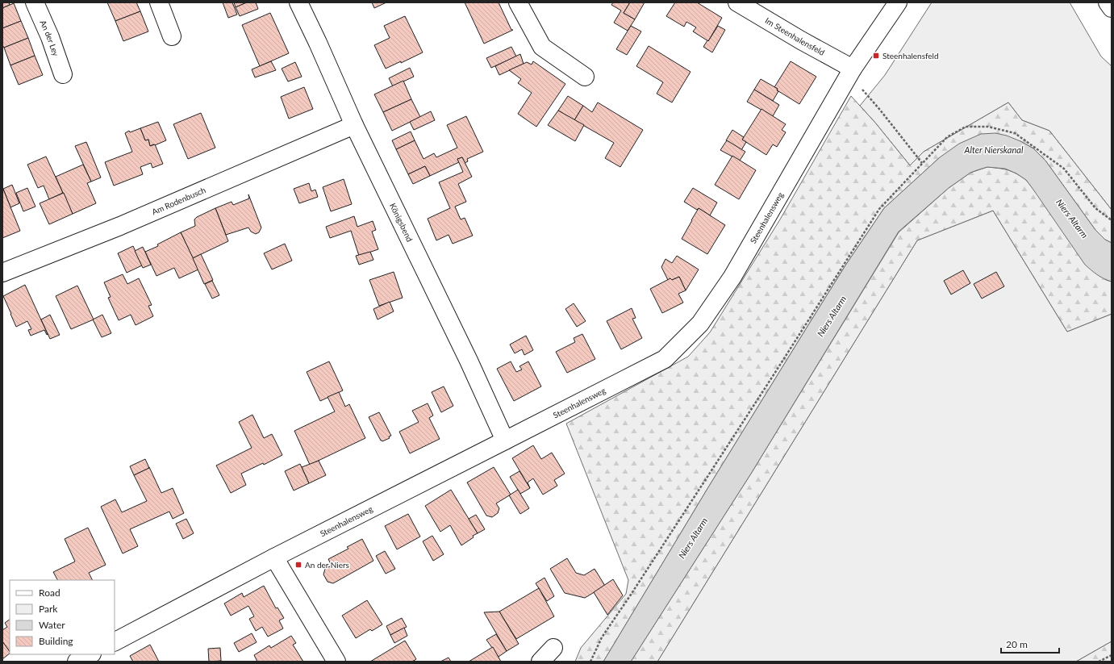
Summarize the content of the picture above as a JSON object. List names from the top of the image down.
{
  "streets": {
    "street": [
      "Im Steenhalensfeld",
      "An der Ley",
      "Am Rodenbusch",
      "Steenhalensweg",
      "Königsbend"
    ]
  },
  "crossings": [
    ["Im Steenhalensfeld", "Steenhalensweg"],
    ["Am Rodenbusch", "Königsbend"],
    ["Steenhalensweg", "Königsbend"]
  ],
  "water": ["Alter Nierskanal", "Niers Altarm"],
  "places": {
    "transit": ["Steenhalensfeld", "An der Niers"]
  },
  "legend": [
    "Road",
    "Park",
    "Water",
    "Building"
  ],
  "scale_bar": "20 m"
}
